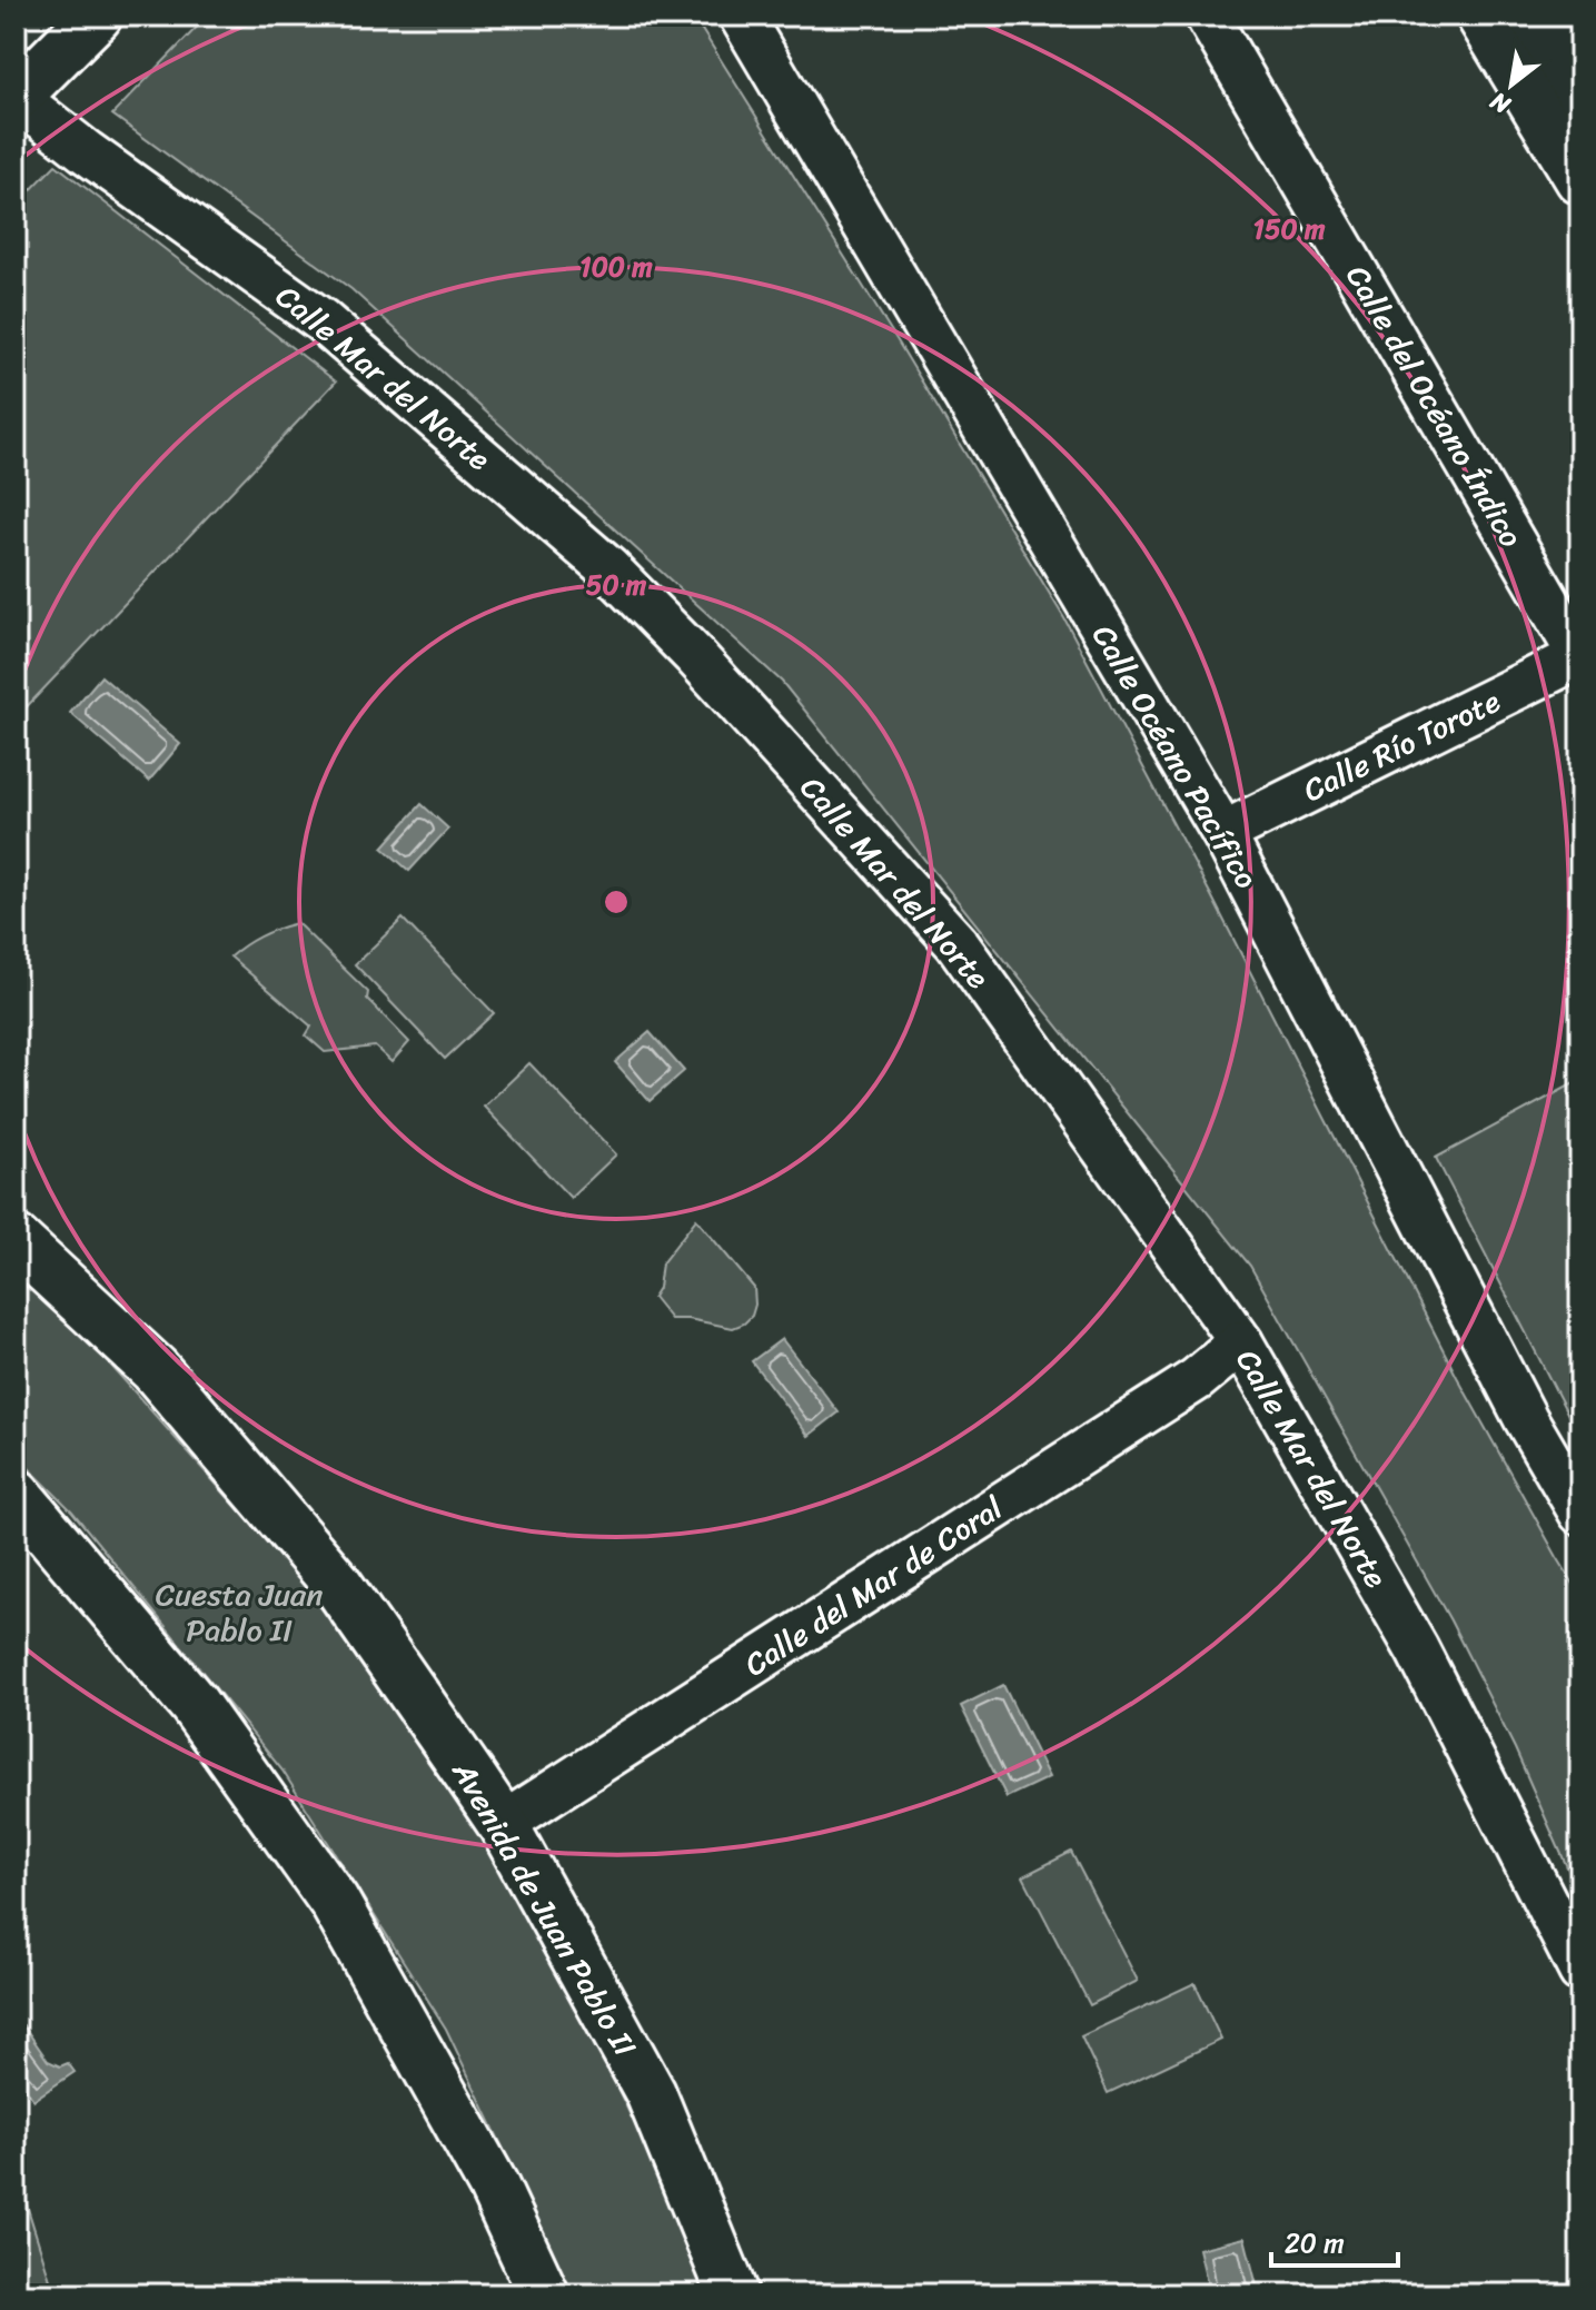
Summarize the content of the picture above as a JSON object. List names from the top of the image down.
{
  "streets": {
    "street": [
      "Calle Mar del Norte",
      "Calle del Océano Índico",
      "Calle Río Torote",
      "Calle Océano Pacífico",
      "Calle del Mar de Coral",
      "Avenida de Juan Pablo II"
    ]
  },
  "crossings": [
    ["Calle Mar del Norte", "Calle del Mar de Coral"],
    ["Calle del Océano Índico", "Calle Río Torote"],
    ["Calle Río Torote", "Calle Océano Pacífico"],
    ["Calle del Mar de Coral", "Avenida de Juan Pablo II"]
  ],
  "parks": ["Cuesta Juan Pablo II"],
  "scale_bar": "20 m",
  "north": "bottom left",
  "rings": ["150 m", "100 m", "50 m"]
}
